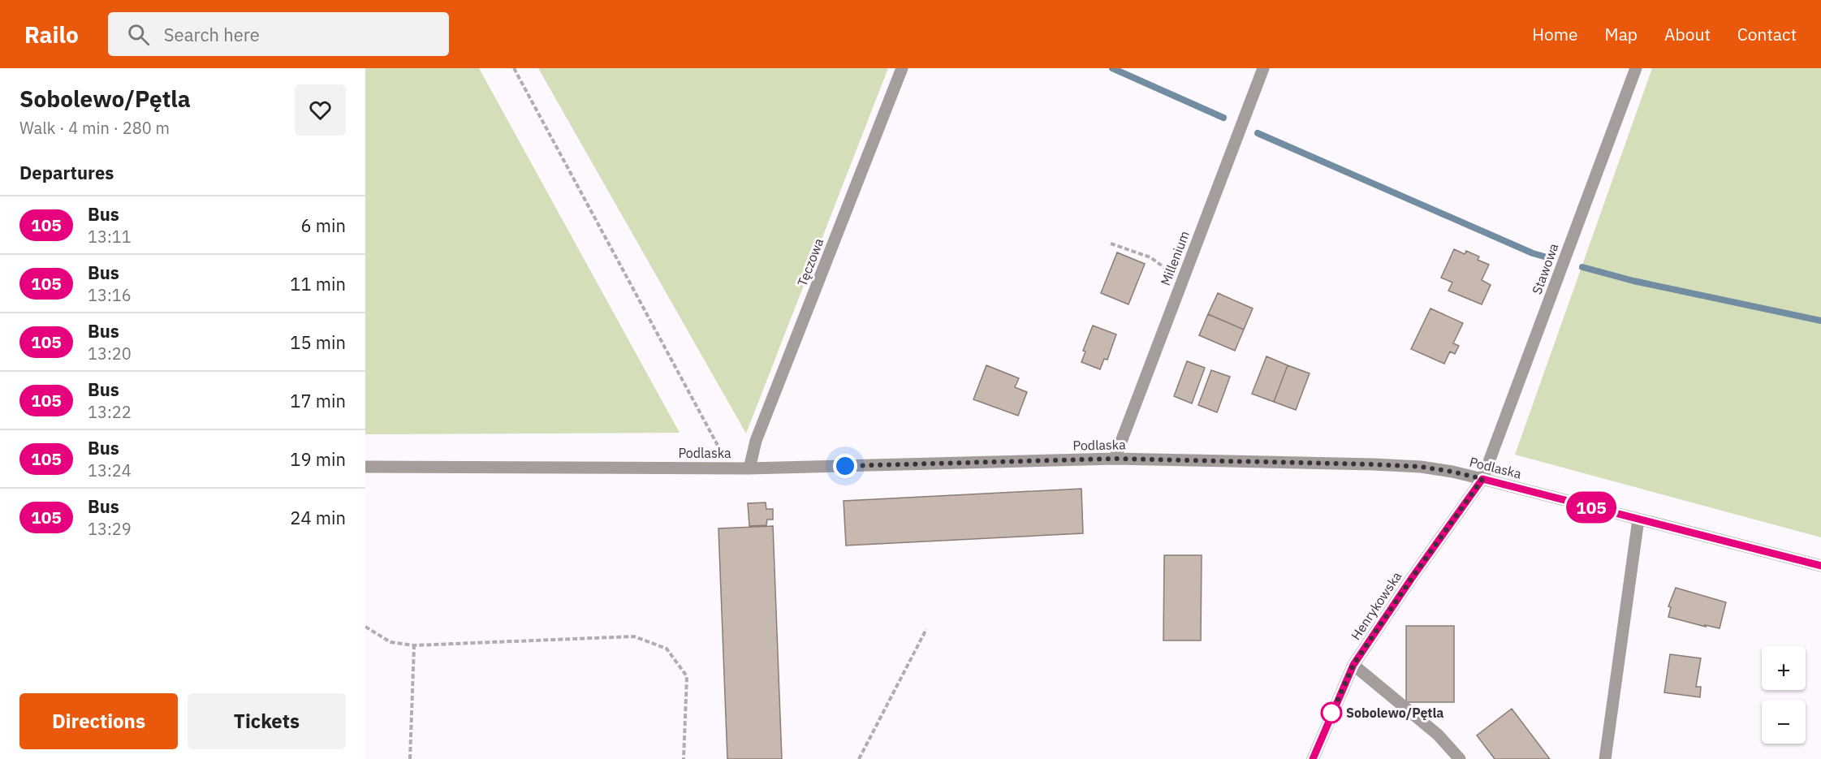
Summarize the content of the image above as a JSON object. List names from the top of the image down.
{
  "streets": {
    "street": [
      "Millenium",
      "Tęczowa",
      "Stawowa",
      "Podlaska",
      "Henrykowska"
    ]
  },
  "crossings": [
    ["Millenium", "Podlaska"],
    ["Tęczowa", "Podlaska"],
    ["Stawowa", "Podlaska"],
    ["Stawowa", "Henrykowska"],
    ["Podlaska", "Henrykowska"]
  ],
  "places": ["Sobolewo/Pętla"],
  "lines": ["bus line 105"],
  "page": {
    "header": "Railo",
    "search": "Search here",
    "nav": [
      "Home",
      "Map",
      "About",
      "Contact"
    ],
    "heading": [
      ["Sobolewo/Pętla", "Walk · 4 min · 280 m"],
      "Departures"
    ],
    "on_map": "105",
    "list": [
      {
        "mark": "105",
        "name": "Bus",
        "note": "13:11",
        "value": "6 min"
      },
      {
        "mark": "105",
        "name": "Bus",
        "note": "13:16",
        "value": "11 min"
      },
      {
        "mark": "105",
        "name": "Bus",
        "note": "13:20",
        "value": "15 min"
      },
      {
        "mark": "105",
        "name": "Bus",
        "note": "13:22",
        "value": "17 min"
      },
      {
        "mark": "105",
        "name": "Bus",
        "note": "13:24",
        "value": "19 min"
      },
      {
        "mark": "105",
        "name": "Bus",
        "note": "13:29",
        "value": "24 min"
      }
    ],
    "map_buttons": ["+", "−"],
    "buttons": ["Directions", "Tickets"]
  }
}
